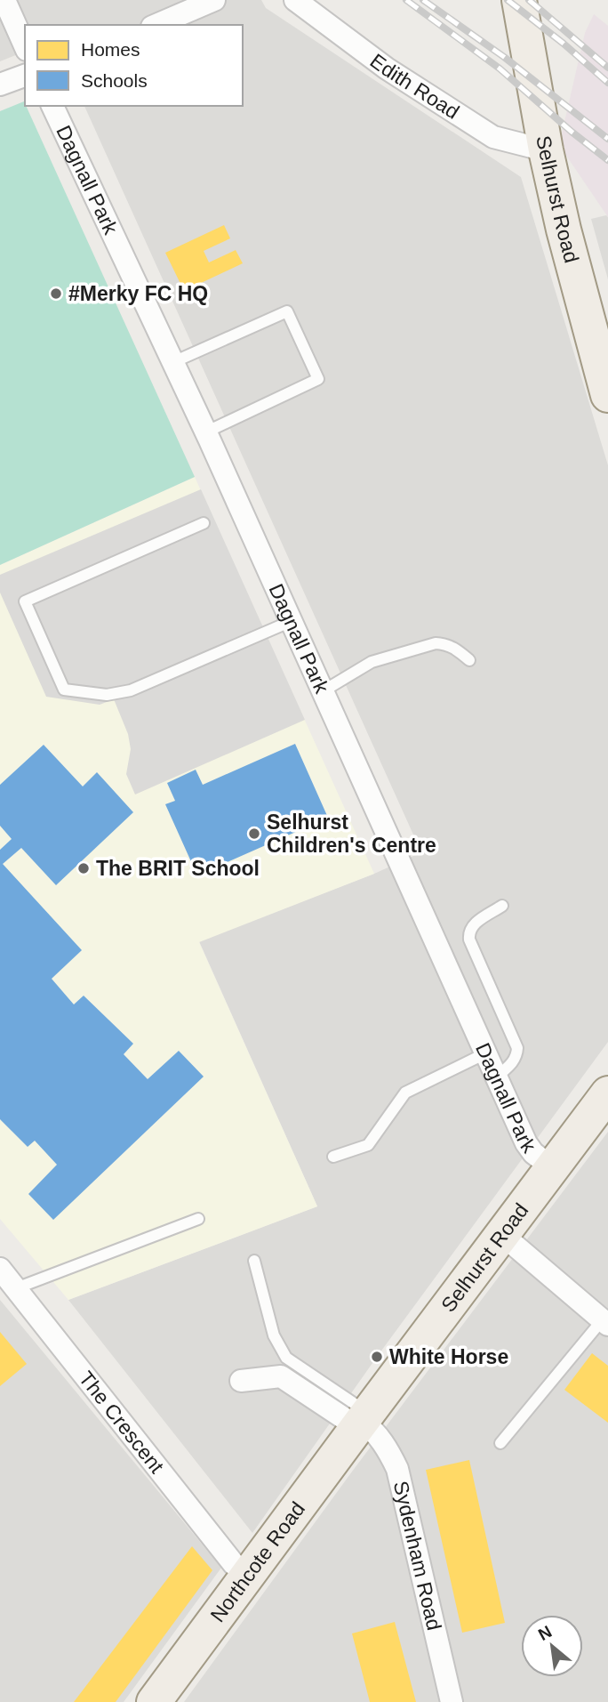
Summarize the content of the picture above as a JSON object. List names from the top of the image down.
{
  "streets": {
    "main road": ["Selhurst Road", "Northcote Road"],
    "street": [
      "Edith Road",
      "Dagnall Park",
      "The Crescent",
      "Sydenham Road"
    ]
  },
  "crossings": [
    ["Edith Road", "Selhurst Road"],
    ["Dagnall Park", "Selhurst Road"],
    ["Selhurst Road", "Sydenham Road"],
    ["Selhurst Road", "Northcote Road"],
    ["The Crescent", "Northcote Road"],
    ["Sydenham Road", "Northcote Road"]
  ],
  "places": [
    "#Merky FC HQ",
    "Selhurst Children's Centre",
    "The BRIT School",
    "White Horse"
  ],
  "legend": ["Homes", "Schools"],
  "north": "top left"
}
